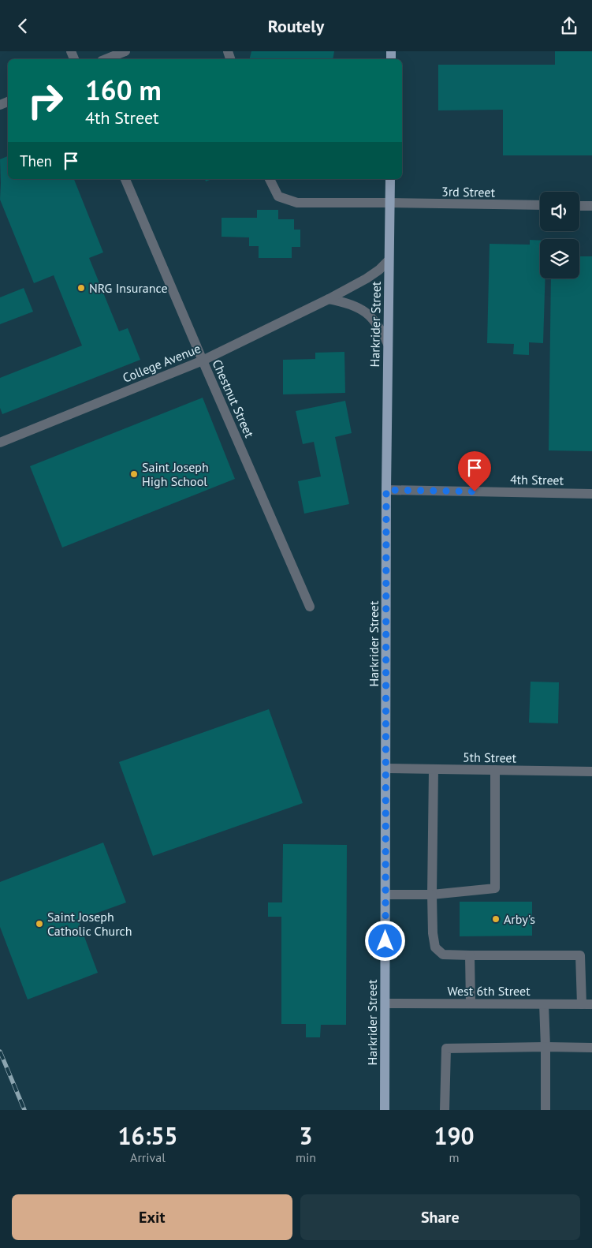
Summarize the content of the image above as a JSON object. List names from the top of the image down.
{
  "streets": {
    "main road": ["Harkrider Street"],
    "street": [
      "3rd Street",
      "College Avenue",
      "Chestnut Street",
      "4th Street",
      "5th Street",
      "West 6th Street"
    ]
  },
  "crossings": [
    ["3rd Street", "Harkrider Street"],
    ["Harkrider Street", "College Avenue"],
    ["Harkrider Street", "4th Street"],
    ["Harkrider Street", "5th Street"],
    ["Harkrider Street", "West 6th Street"],
    ["College Avenue", "Chestnut Street"]
  ],
  "places": [
    "NRG Insurance",
    "Saint Joseph High School",
    "Arby's",
    "Saint Joseph Catholic Church"
  ],
  "page": {
    "header": "Routely",
    "turn": ["160 m", "4th Street"],
    "then": "Then",
    "eta": [
      "16:55",
      "Arrival",
      "3",
      "min",
      "190",
      "m"
    ],
    "buttons": ["Exit", "Share"]
  }
}
